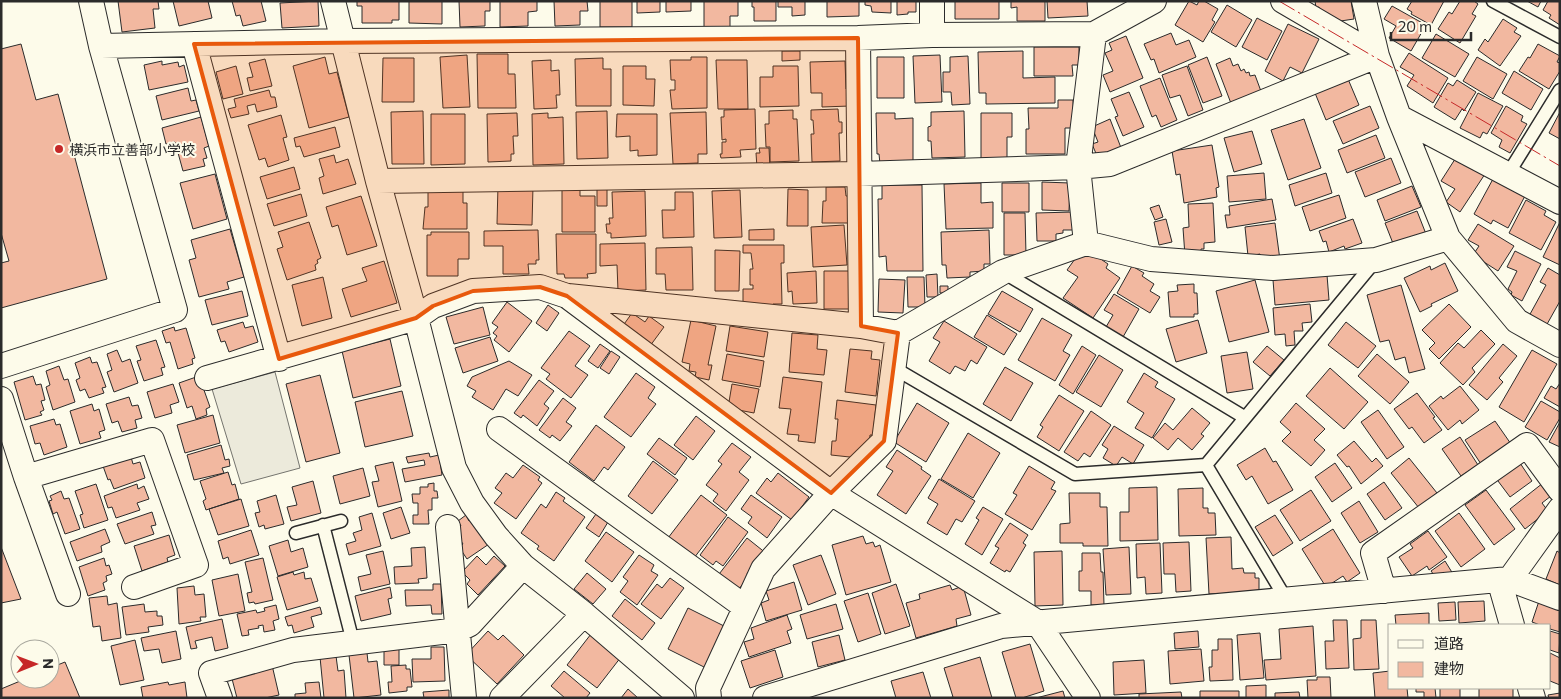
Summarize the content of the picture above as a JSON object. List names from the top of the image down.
{
  "places": ["横浜市立善部小学校"],
  "legend": ["道路", "建物"],
  "scale_bar": "20 m",
  "north": "right"
}
